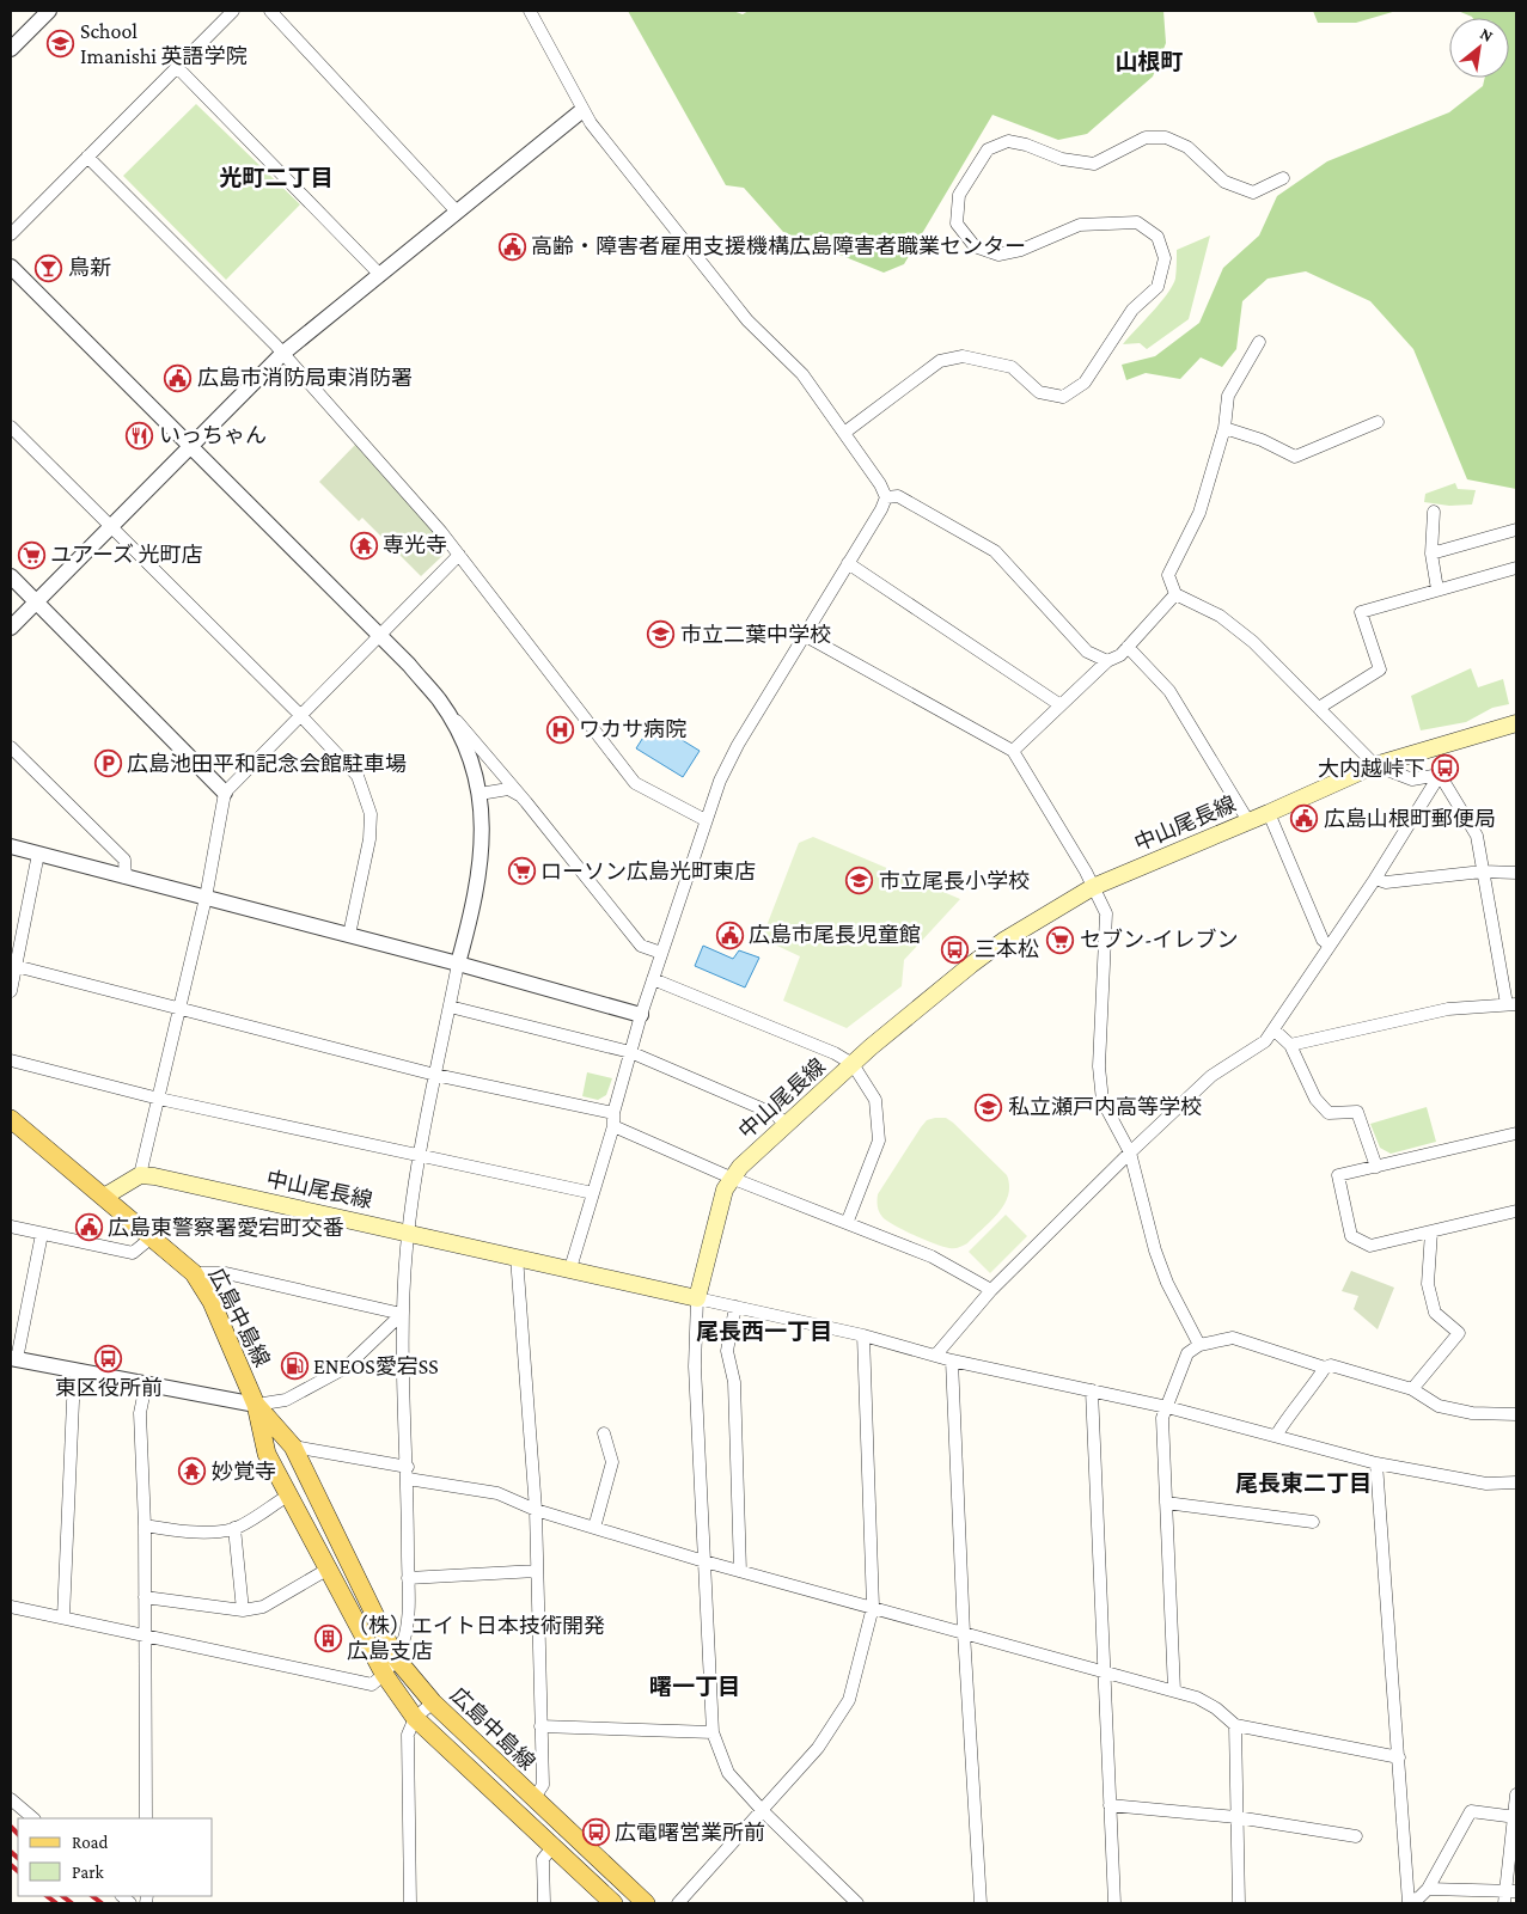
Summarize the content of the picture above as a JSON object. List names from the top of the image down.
{
  "streets": {
    "main road": ["中山尾長線", "広島中島線"]
  },
  "districts": [
    "山根町",
    "光町二丁目",
    "尾長西一丁目",
    "尾長東二丁目",
    "曙一丁目"
  ],
  "places": {
    "school or university": [
      "School Imanishi 英語学院",
      "市立二葉中学校",
      "市立尾長小学校",
      "私立瀬戸内高等学校"
    ],
    "public building": [
      "高齢・障害者雇用支援機構広島障害者職業センター",
      "広島市消防局東消防署",
      "広島山根町郵便局",
      "広島市尾長児童館",
      "広島東警察署愛宕町交番"
    ],
    "bar": ["鳥新"],
    "restaurant": ["いっちゃん"],
    "temple": ["専光寺", "妙覚寺"],
    "supermarket": ["ユアーズ 光町店", "ローソン広島光町東店", "セブン-イレブン"],
    "hospital": ["ワカサ病院"],
    "parking": ["広島池田平和記念会館駐車場"],
    "bus stop": [
      "大内越峠下",
      "三本松",
      "東区役所前",
      "広電曙営業所前"
    ],
    "fuel station": ["ENEOS愛宕SS"],
    "building": ["（株）エイト日本技術開発 広島支店"]
  },
  "legend": ["Road", "Park"],
  "north": "top right"
}
